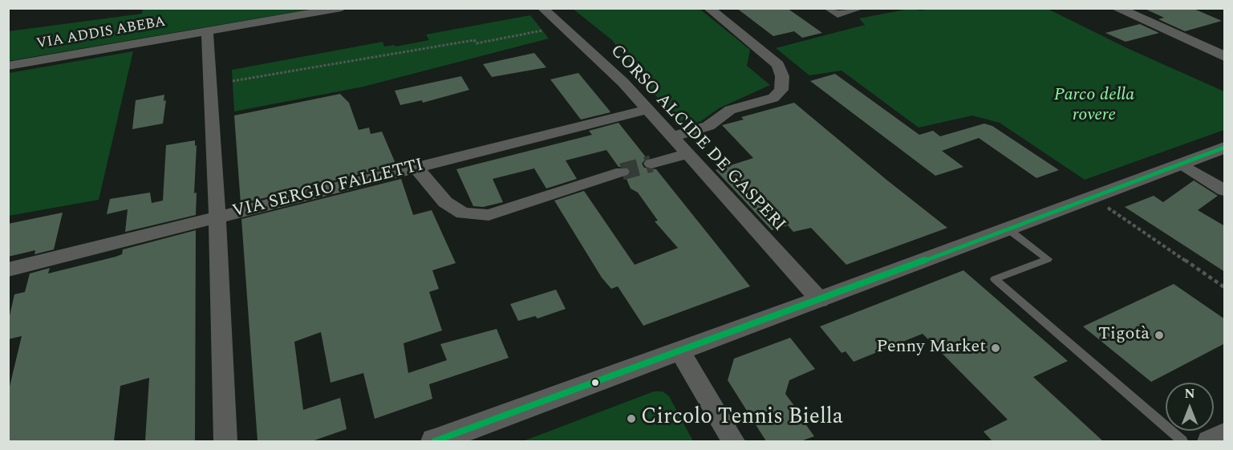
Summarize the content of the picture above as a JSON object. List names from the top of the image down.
{
  "streets": {
    "street": ["VIA ADDIS ABEBA", "CORSO ALCIDE DE GASPERI", "VIA SERGIO FALLETTI"]
  },
  "crossings": [
    ["CORSO ALCIDE DE GASPERI", "VIA SERGIO FALLETTI"]
  ],
  "parks": ["Parco della rovere"],
  "places": ["Tigotà", "Penny Market", "Circolo Tennis Biella"],
  "north": "top"
}
